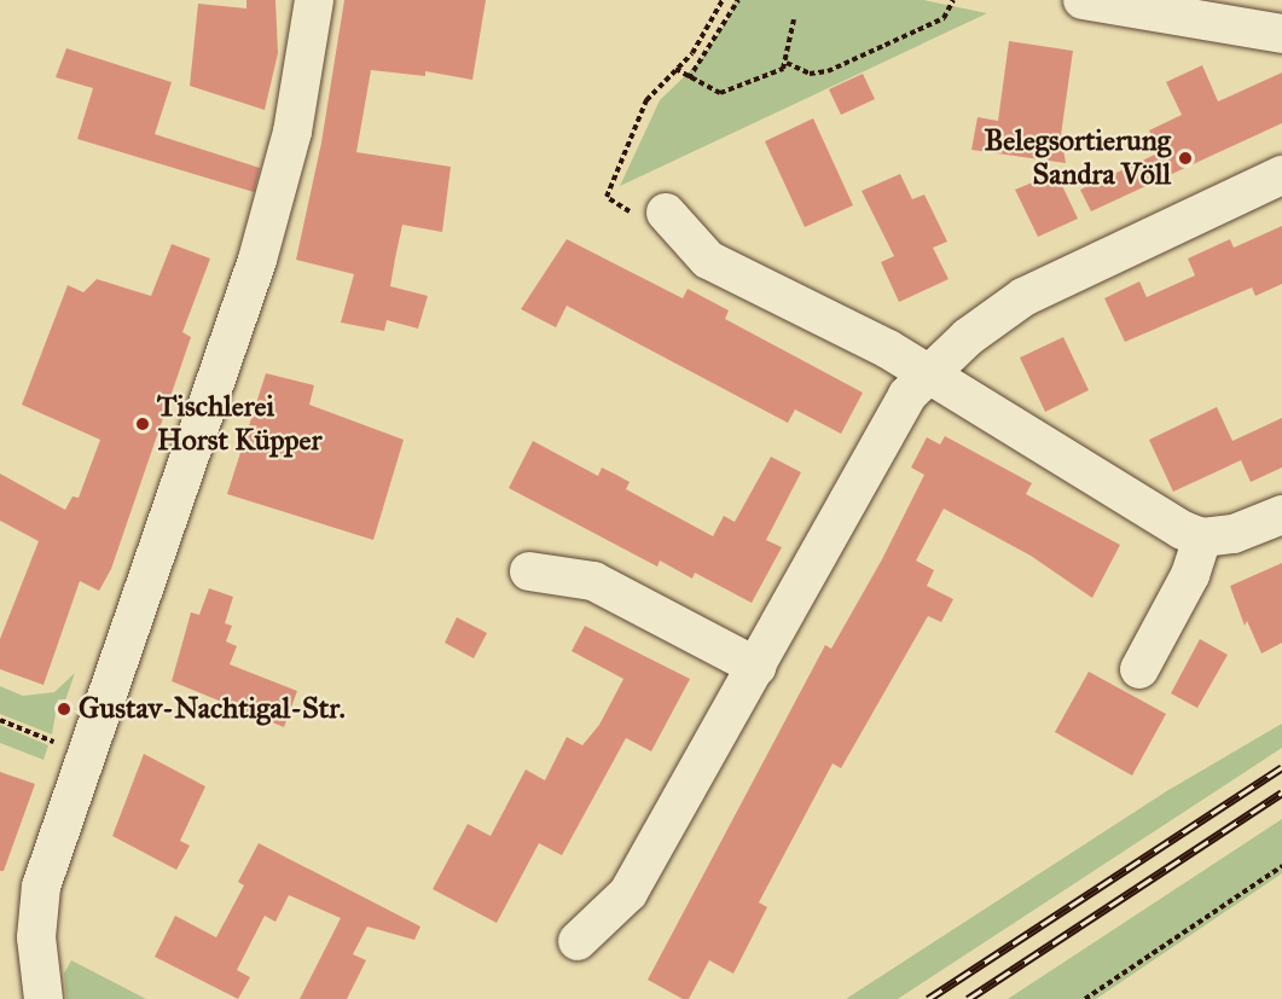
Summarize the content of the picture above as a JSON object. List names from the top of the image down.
{
  "places": ["Belegsortierung Sandra Völl", "Tischlerei Horst Küpper", "Gustav-Nachtigal-Str."]
}
